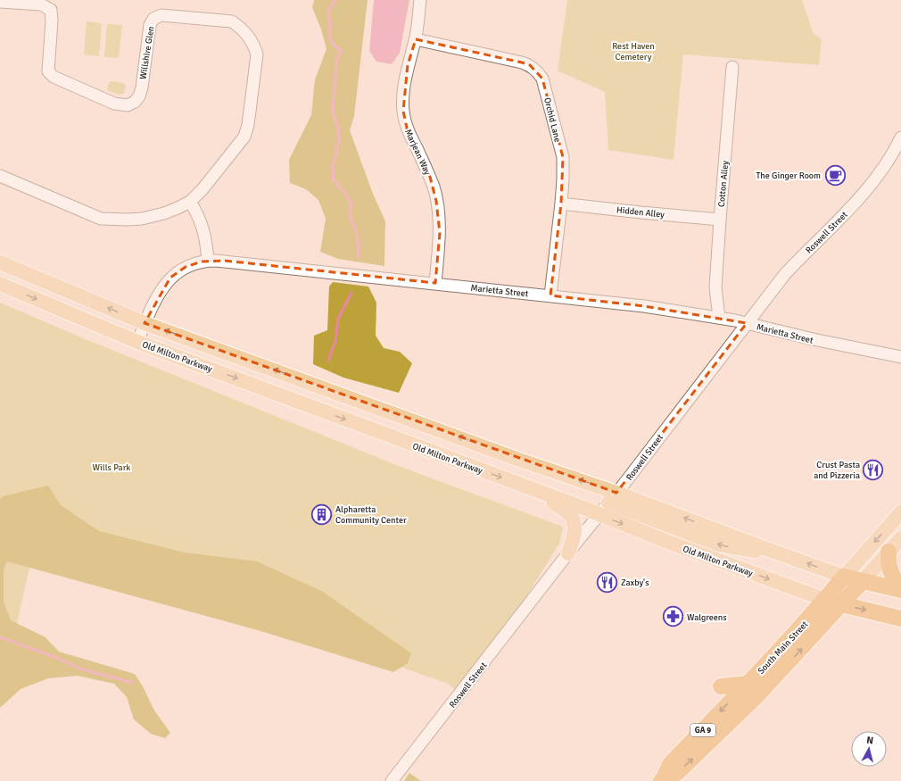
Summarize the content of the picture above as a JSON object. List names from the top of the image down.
{
  "streets": {
    "highway": ["Old Milton Parkway", "South Main Street", "GA 9"],
    "street": [
      "Willshire Glen",
      "Orchid Lane",
      "Marjean Way",
      "Cotton Alley",
      "Hidden Alley",
      "Roswell Street",
      "Marietta Street"
    ]
  },
  "crossings": [
    ["Orchid Lane", "Marjean Way"],
    ["Orchid Lane", "Hidden Alley"],
    ["Orchid Lane", "Marietta Street"],
    ["Marjean Way", "Marietta Street"],
    ["Cotton Alley", "Hidden Alley"],
    ["Cotton Alley", "Marietta Street"],
    ["Roswell Street", "Marietta Street"],
    ["Roswell Street", "Old Milton Parkway"],
    ["Marietta Street", "Old Milton Parkway"],
    ["Old Milton Parkway", "South Main Street"]
  ],
  "parks": ["Rest Haven Cemetery", "Wills Park"],
  "places": {
    "cafe": ["The Ginger Room"],
    "restaurant": ["Crust Pasta and Pizzeria", "Zaxby's"],
    "building": ["Alpharetta Community Center"],
    "pharmacy": ["Walgreens"]
  },
  "north": "top"
}
